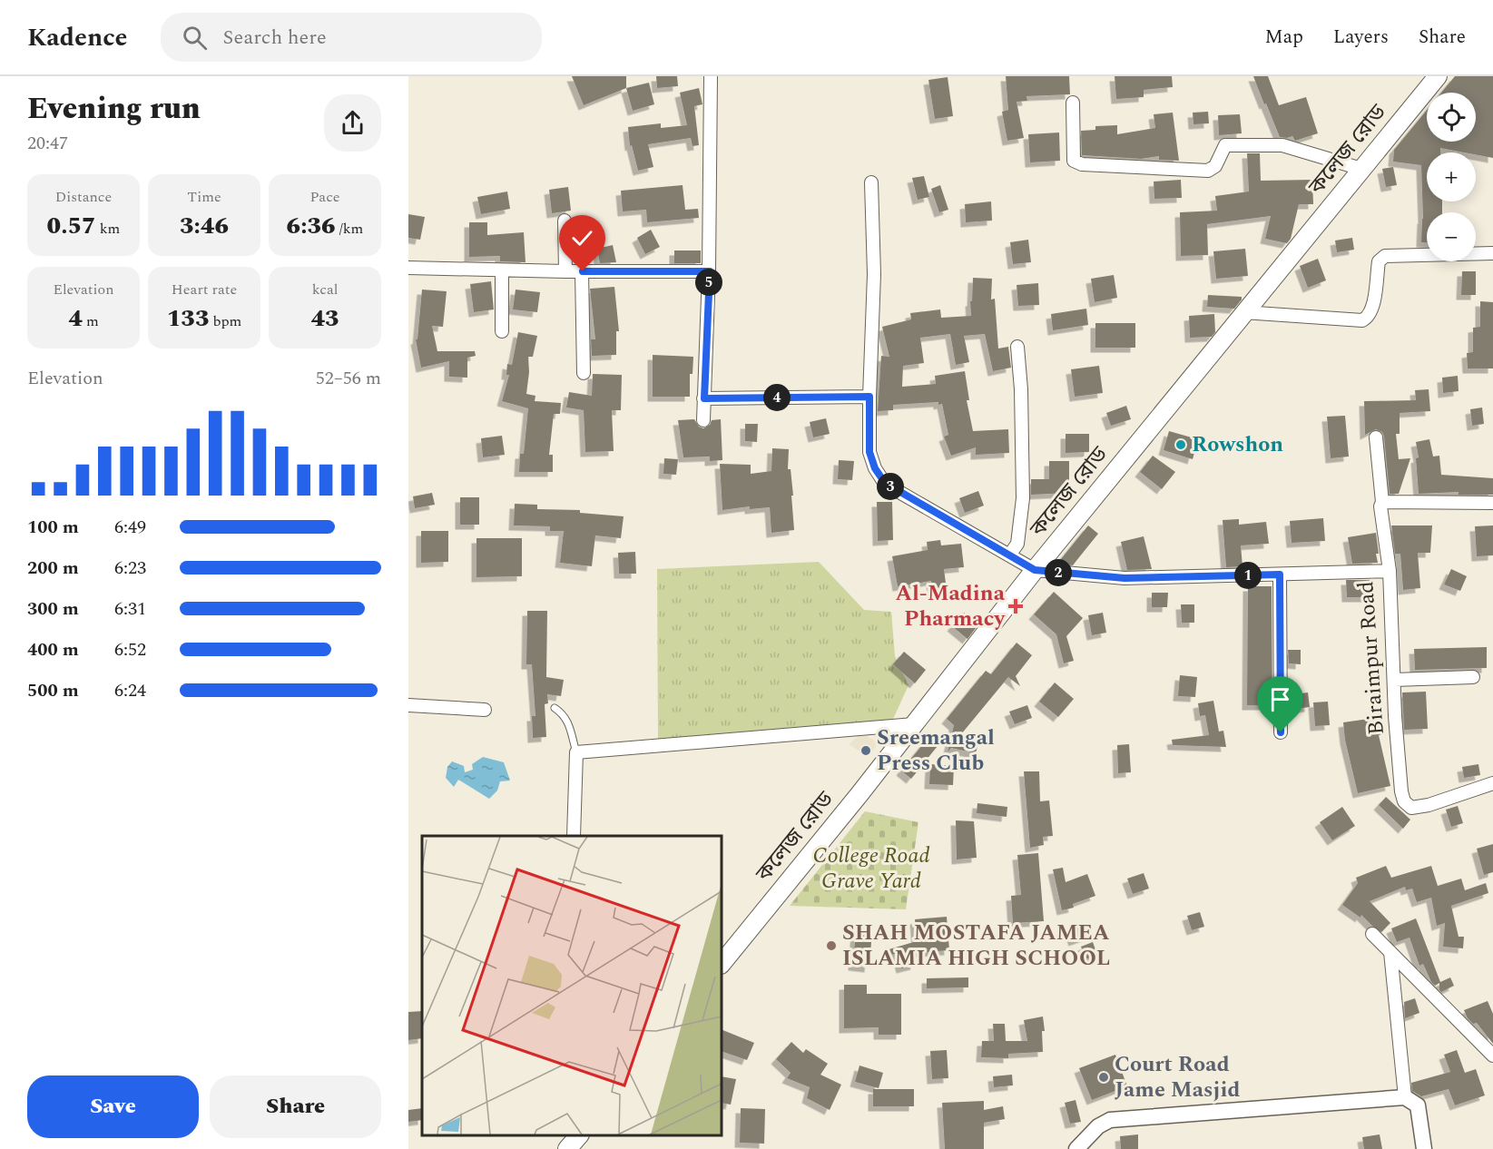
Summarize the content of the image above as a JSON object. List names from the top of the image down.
{
  "streets": {
    "main road": ["কলেজ রোড"],
    "street": ["Biraimpur Road"]
  },
  "crossings": [
    ["কলেজ রোড", "Biraimpur Road"]
  ],
  "parks": ["College Road Grave Yard"],
  "places": {
    "other": [
      "Rowshon",
      "Sreemangal Press Club",
      "SHAH MOSTAFA JAMEA ISLAMIA HIGH SCHOOL",
      "Court Road Jame Masjid"
    ],
    "health": ["Al-Madina Pharmacy"]
  },
  "page": {
    "header": "Kadence",
    "search": "Search here",
    "nav": ["Map", "Layers", "Share"],
    "heading": ["Evening run", "20:47"],
    "map_buttons": ["+", "−"],
    "stats": [
      ["Distance", "0.57 km"],
      ["Time", "3:46"],
      ["Pace", "6:36 /km"],
      ["Elevation", "4 m"],
      ["Heart rate", "133 bpm"],
      ["kcal", "43"]
    ],
    "pins": [
      "5",
      "4",
      "3",
      "2",
      "1"
    ],
    "chart": ["Elevation", "52–56 m"],
    "list": [
      {
        "name": "100 m",
        "note": "6:49"
      },
      {
        "name": "200 m",
        "note": "6:23"
      },
      {
        "name": "300 m",
        "note": "6:31"
      },
      {
        "name": "400 m",
        "note": "6:52"
      },
      {
        "name": "500 m",
        "note": "6:24"
      }
    ],
    "buttons": ["Save", "Share"]
  }
}
